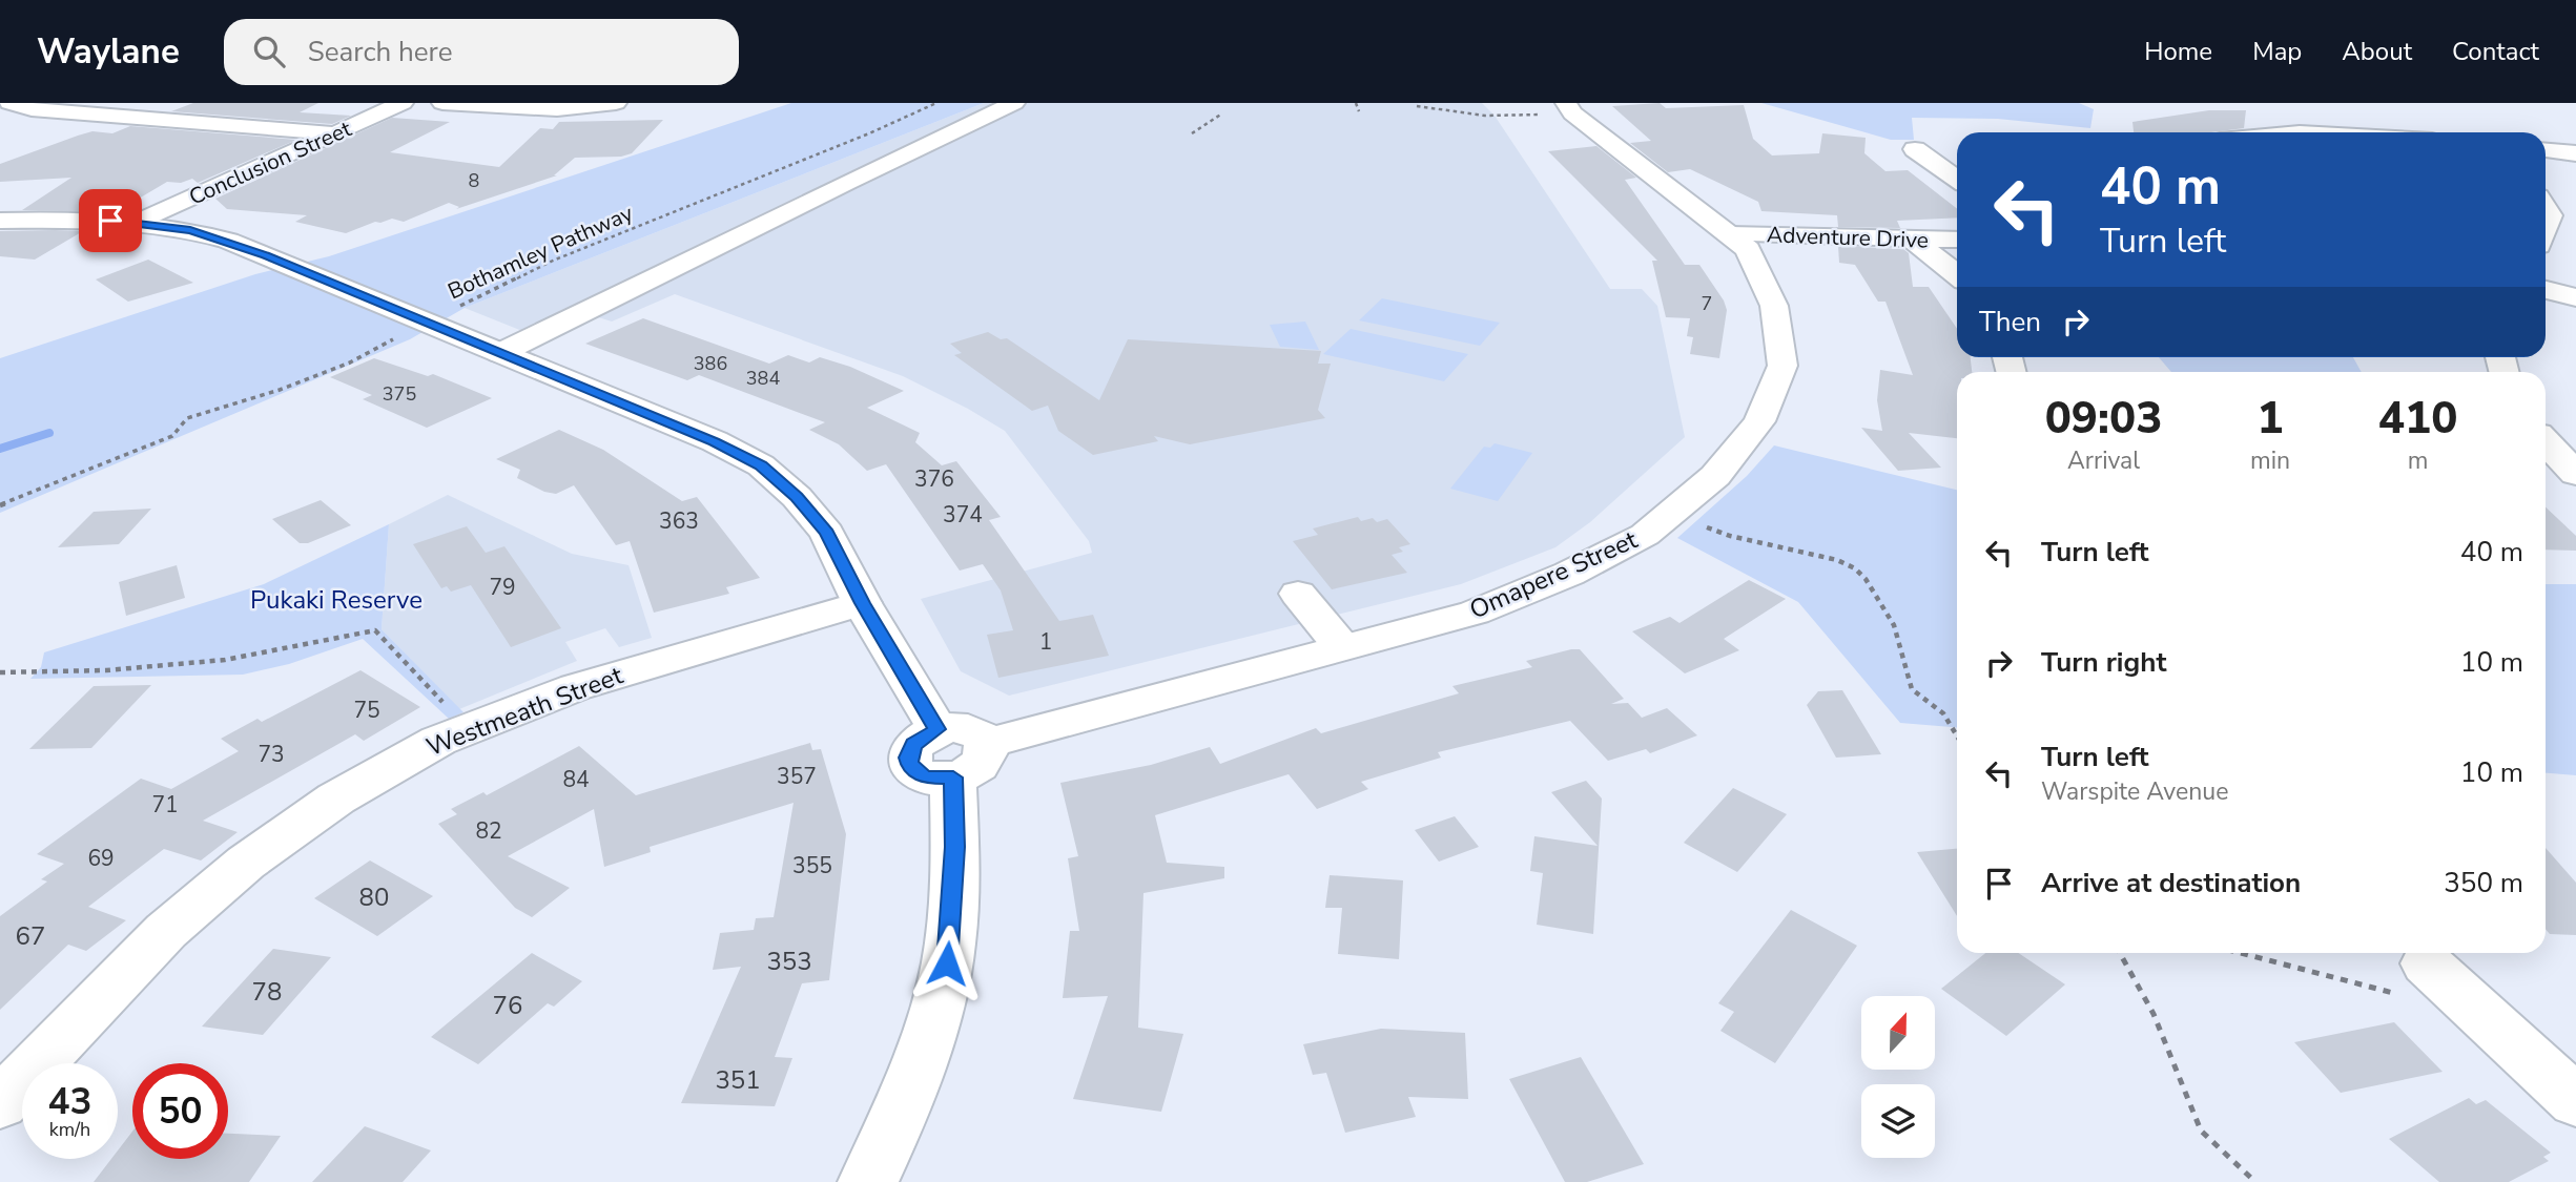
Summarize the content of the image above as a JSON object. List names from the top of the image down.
{
  "streets": {
    "main road": [
      "Conclusion Street",
      "Adventure Drive",
      "Omapere Street",
      "Westmeath Street"
    ],
    "path": ["Bothamley Pathway"]
  },
  "crossings": [
    ["Adventure Drive", "Omapere Street"]
  ],
  "parks": ["Pukaki Reserve"],
  "house_numbers": [
    "8",
    "7",
    "386",
    "384",
    "375",
    "376",
    "374",
    "363",
    "79",
    "1",
    "75",
    "73",
    "357",
    "84",
    "71",
    "82",
    "69",
    "355",
    "80",
    "67",
    "353",
    "78",
    "76",
    "351"
  ],
  "north": "top",
  "page": {
    "header": "Waylane",
    "search": "Search here",
    "nav": [
      "Home",
      "Map",
      "About",
      "Contact"
    ],
    "turn": ["40 m", "Turn left"],
    "then": "Then",
    "eta": [
      "09:03",
      "Arrival",
      "1",
      "min",
      "410",
      "m"
    ],
    "list": [
      {
        "name": "Turn left",
        "value": "40 m"
      },
      {
        "name": "Turn right",
        "value": "10 m"
      },
      {
        "name": "Turn left",
        "note": "Warspite Avenue",
        "value": "10 m"
      },
      {
        "name": "Arrive at destination",
        "value": "350 m"
      }
    ],
    "speed": "43 km/h",
    "limit": "50"
  }
}
